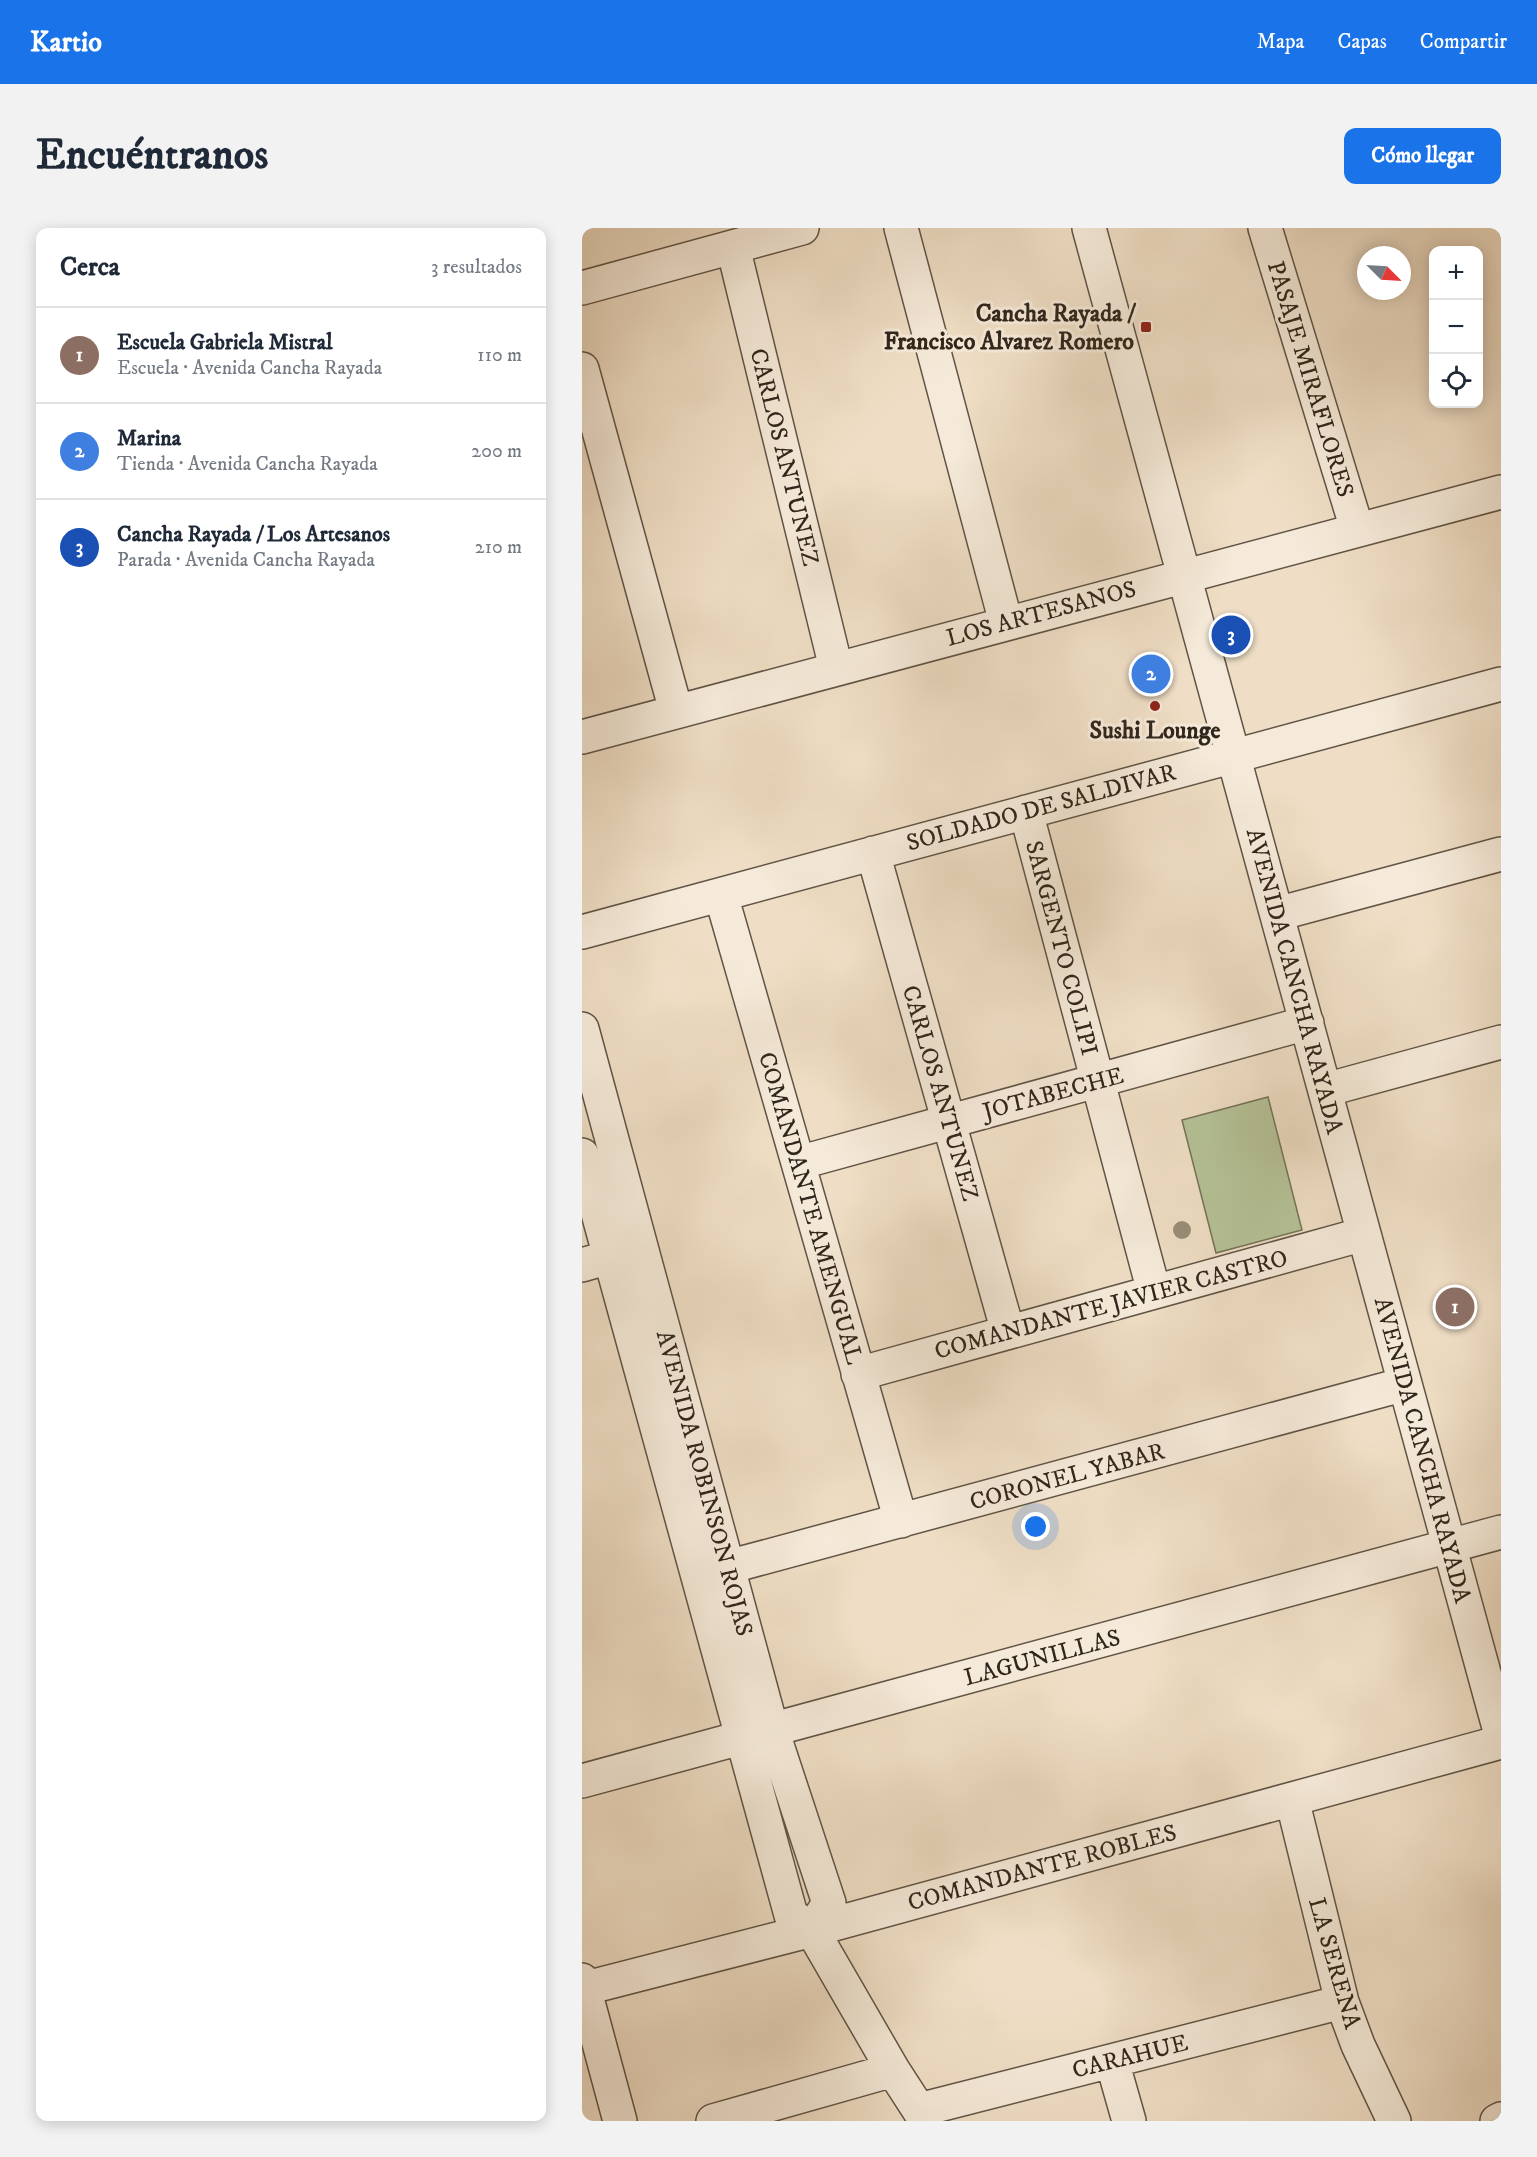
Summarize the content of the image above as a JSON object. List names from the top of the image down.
{
  "streets": {
    "street": [
      "PASAJE MIRAFLORES",
      "CARLOS ANTUNEZ",
      "LOS ARTESANOS",
      "SOLDADO DE SALDIVAR",
      "SARGENTO COLIPI",
      "AVENIDA CANCHA RAYADA",
      "JOTABECHE",
      "COMANDANTE AMENGUAL",
      "COMANDANTE JAVIER CASTRO",
      "CORONEL YABAR",
      "AVENIDA ROBINSON ROJAS",
      "LAGUNILLAS",
      "COMANDANTE ROBLES",
      "LA SERENA",
      "CARAHUE"
    ]
  },
  "crossings": [
    ["PASAJE MIRAFLORES", "LOS ARTESANOS"],
    ["CARLOS ANTUNEZ", "LOS ARTESANOS"],
    ["CARLOS ANTUNEZ", "SOLDADO DE SALDIVAR"],
    ["CARLOS ANTUNEZ", "JOTABECHE"],
    ["CARLOS ANTUNEZ", "COMANDANTE JAVIER CASTRO"],
    ["LOS ARTESANOS", "AVENIDA CANCHA RAYADA"],
    ["SOLDADO DE SALDIVAR", "SARGENTO COLIPI"],
    ["SOLDADO DE SALDIVAR", "AVENIDA CANCHA RAYADA"],
    ["SOLDADO DE SALDIVAR", "COMANDANTE AMENGUAL"],
    ["SARGENTO COLIPI", "JOTABECHE"],
    ["SARGENTO COLIPI", "COMANDANTE JAVIER CASTRO"],
    ["AVENIDA CANCHA RAYADA", "JOTABECHE"],
    ["AVENIDA CANCHA RAYADA", "COMANDANTE JAVIER CASTRO"],
    ["AVENIDA CANCHA RAYADA", "CORONEL YABAR"],
    ["AVENIDA CANCHA RAYADA", "LAGUNILLAS"],
    ["JOTABECHE", "COMANDANTE AMENGUAL"],
    ["COMANDANTE AMENGUAL", "COMANDANTE JAVIER CASTRO"],
    ["COMANDANTE AMENGUAL", "CORONEL YABAR"],
    ["CORONEL YABAR", "AVENIDA ROBINSON ROJAS"],
    ["AVENIDA ROBINSON ROJAS", "LAGUNILLAS"],
    ["AVENIDA ROBINSON ROJAS", "COMANDANTE ROBLES"],
    ["AVENIDA ROBINSON ROJAS", "CARAHUE"],
    ["COMANDANTE ROBLES", "LA SERENA"],
    ["LA SERENA", "CARAHUE"]
  ],
  "places": {
    "transit": ["Cancha Rayada / Francisco Alvarez Romero"],
    "other": ["Sushi Lounge"]
  },
  "north": "bottom right",
  "page": {
    "header": "Kartio",
    "nav": ["Mapa", "Capas", "Compartir"],
    "buttons": "Cómo llegar",
    "title": "Encuéntranos",
    "heading": ["Cerca", "3 resultados"],
    "map_buttons": ["+", "−"],
    "list": [
      {
        "mark": "1",
        "name": "Escuela Gabriela Mistral",
        "note": "Escuela · Avenida Cancha Rayada",
        "value": "110 m"
      },
      {
        "mark": "2",
        "name": "Marina",
        "note": "Tienda · Avenida Cancha Rayada",
        "value": "200 m"
      },
      {
        "mark": "3",
        "name": "Cancha Rayada / Los Artesanos",
        "note": "Parada · Avenida Cancha Rayada",
        "value": "210 m"
      }
    ],
    "pins": ["3", "2", "1"]
  }
}
